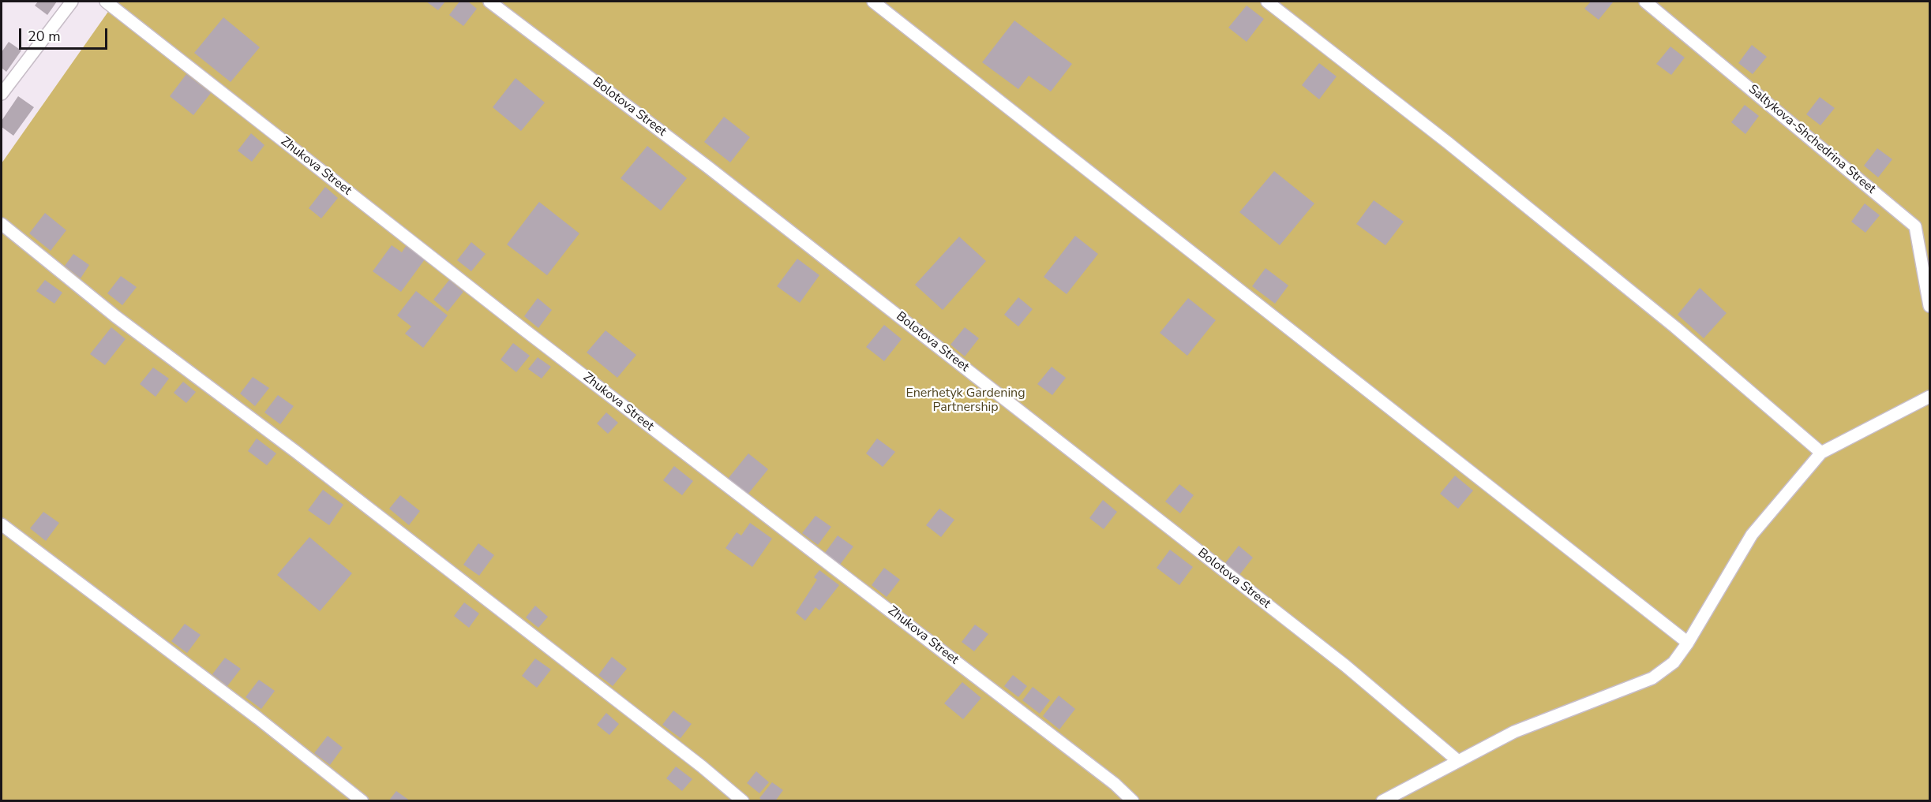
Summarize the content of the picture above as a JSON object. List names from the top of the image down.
{
  "streets": {
    "lane": ["Bolotova Street", "Saltykova-Shchedrina Street", "Zhukova Street"]
  },
  "parks": ["Enerhetyk Gardening Partnership"],
  "scale_bar": "20 m"
}
